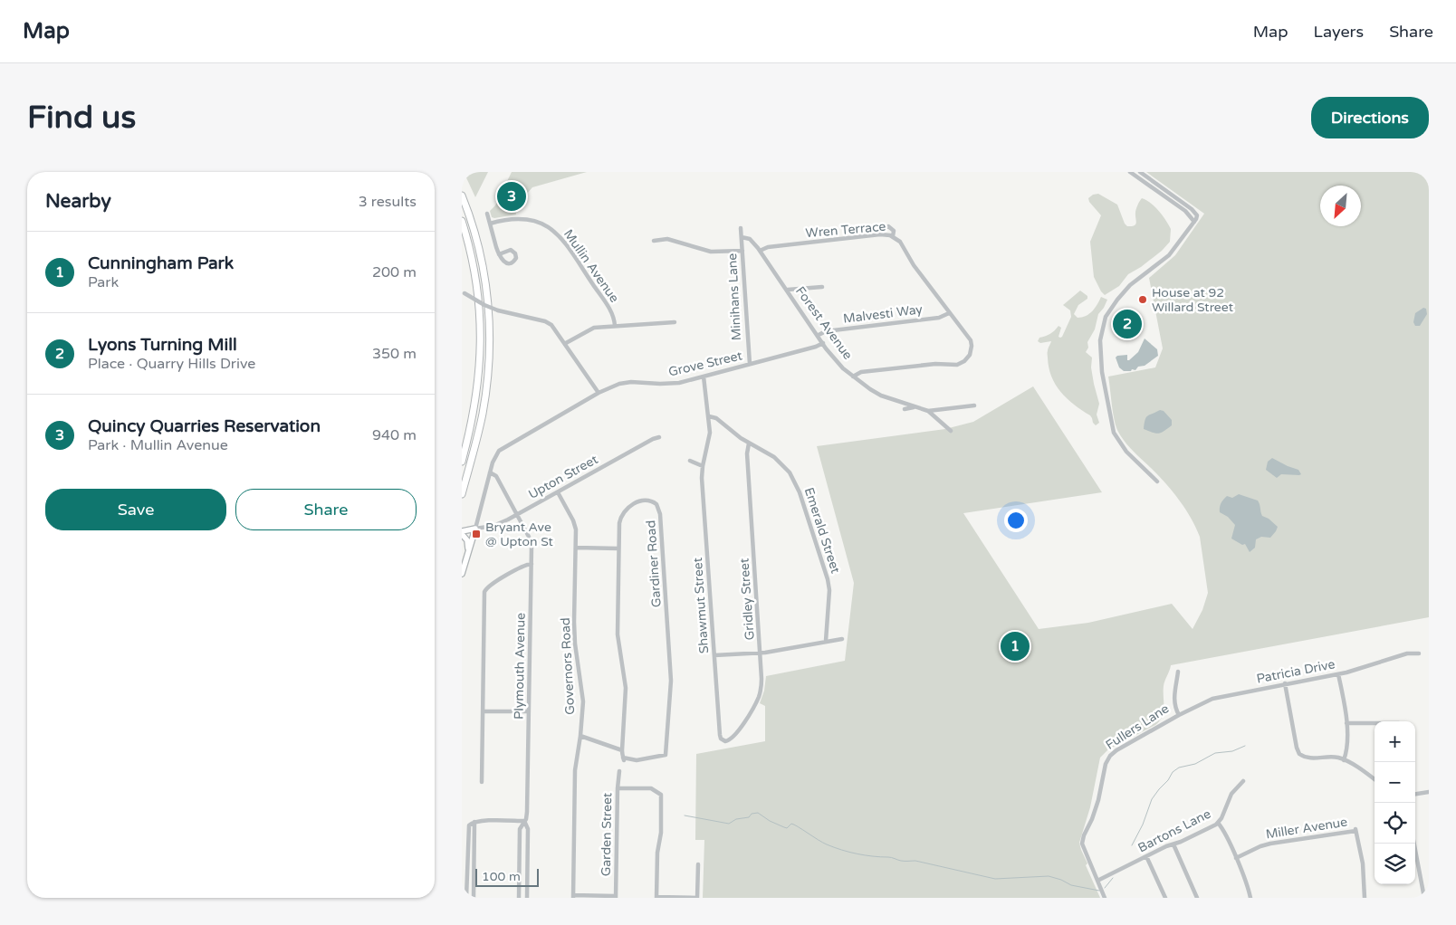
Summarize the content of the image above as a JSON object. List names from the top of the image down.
{
  "streets": {
    "street": [
      "Wren Terrace",
      "Mullin Avenue",
      "Minihans Lane",
      "Malvesti Way",
      "Forest Avenue",
      "Grove Street",
      "Upton Street",
      "Emerald Street",
      "Gardiner Road",
      "Gridley Street",
      "Shawmut Street",
      "Plymouth Avenue",
      "Governors Road",
      "Patricia Drive",
      "Fullers Lane",
      "Miller Avenue",
      "Bartons Lane",
      "Garden Street"
    ]
  },
  "crossings": [
    ["Wren Terrace", "Malvesti Way"],
    ["Wren Terrace", "Forest Avenue"],
    ["Minihans Lane", "Forest Avenue"],
    ["Minihans Lane", "Grove Street"],
    ["Malvesti Way", "Forest Avenue"],
    ["Forest Avenue", "Grove Street"],
    ["Grove Street", "Shawmut Street"],
    ["Grove Street", "Plymouth Avenue"],
    ["Upton Street", "Plymouth Avenue"],
    ["Upton Street", "Governors Road"],
    ["Emerald Street", "Gridley Street"],
    ["Emerald Street", "Shawmut Street"],
    ["Gridley Street", "Shawmut Street"],
    ["Patricia Drive", "Fullers Lane"],
    ["Fullers Lane", "Bartons Lane"]
  ],
  "places": {
    "other": ["House at 92 Willard Street"],
    "transit": ["Bryant Ave @ Upton St"]
  },
  "scale_bar": "100 m",
  "north": "bottom left",
  "page": {
    "header": "Map",
    "nav": ["Map", "Layers", "Share"],
    "buttons": [
      "Directions",
      ["Save", "Share"]
    ],
    "title": "Find us",
    "heading": ["Nearby", "3 results"],
    "pins": ["3", "2", "1"],
    "list": [
      {
        "mark": "1",
        "name": "Cunningham Park",
        "note": "Park",
        "value": "200 m"
      },
      {
        "mark": "2",
        "name": "Lyons Turning Mill",
        "note": "Place · Quarry Hills Drive",
        "value": "350 m"
      },
      {
        "mark": "3",
        "name": "Quincy Quarries Reservation",
        "note": "Park · Mullin Avenue",
        "value": "940 m"
      }
    ],
    "map_buttons": ["+", "−"],
    "scale": "100 m"
  }
}
